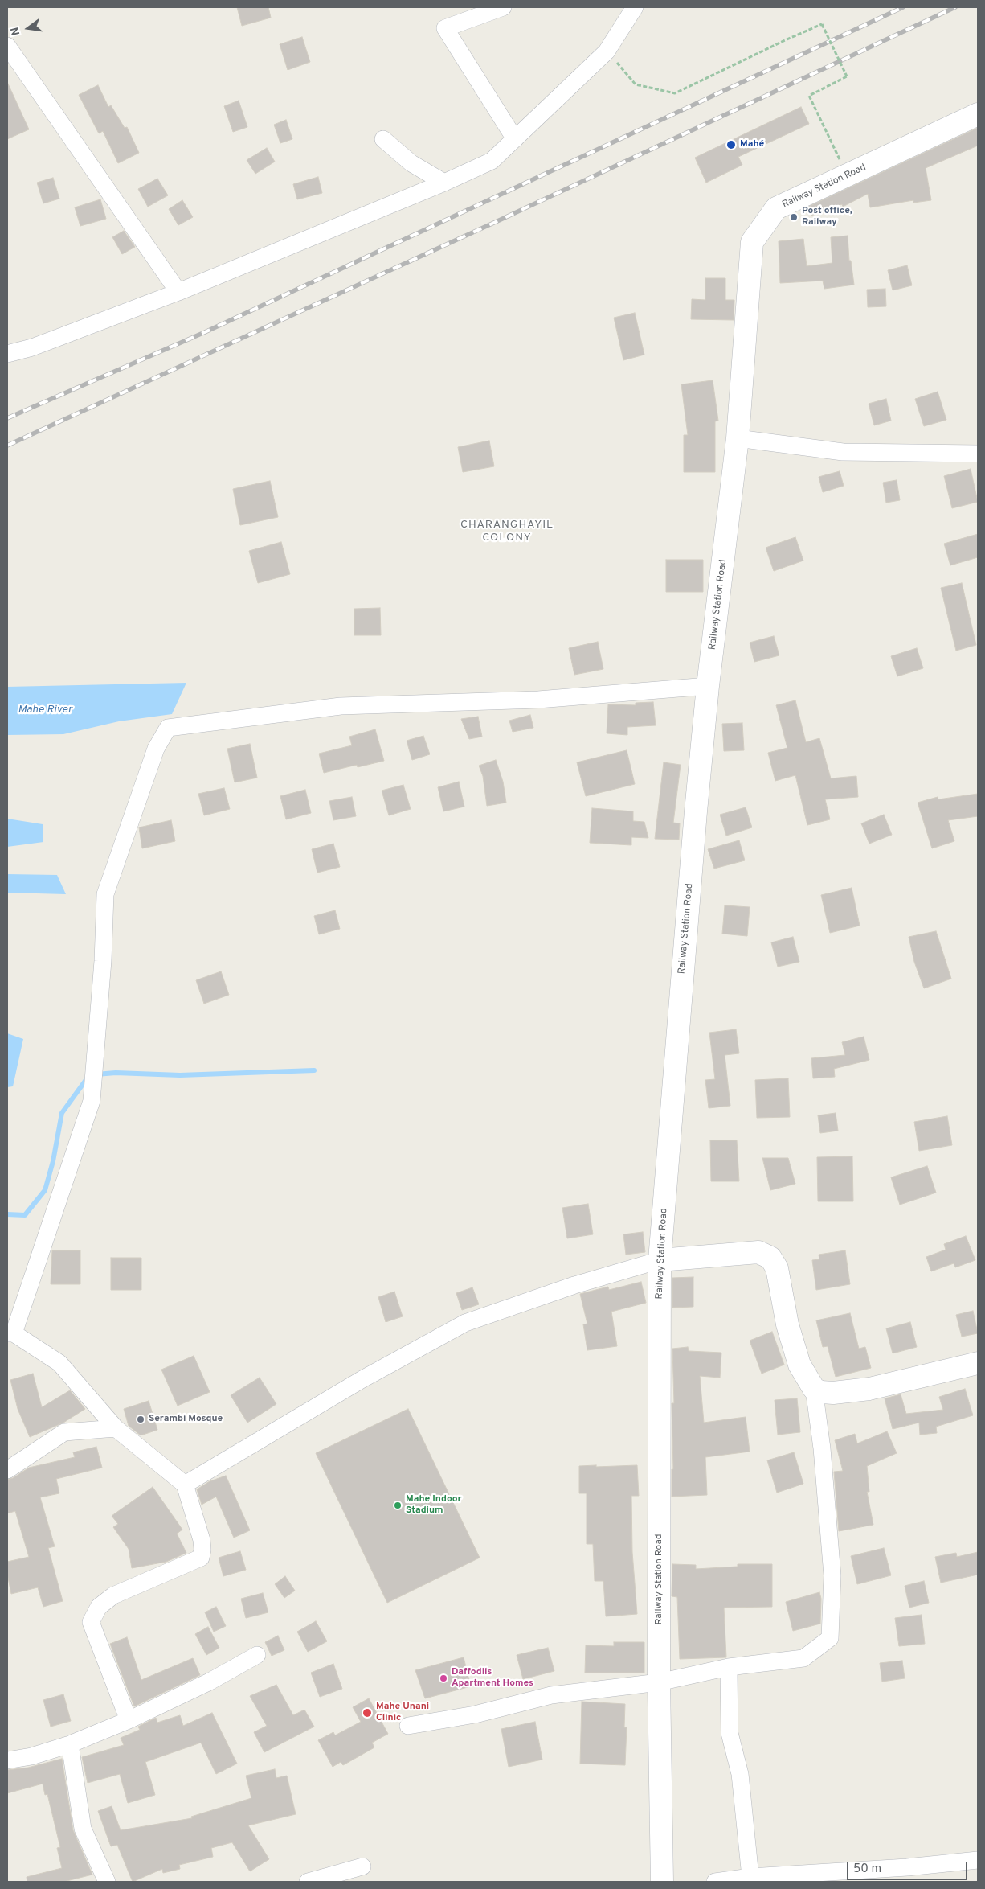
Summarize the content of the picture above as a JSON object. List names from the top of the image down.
{
  "streets": {
    "street": ["Railway Station Road"]
  },
  "districts": ["CHARANGHAYIL COLONY"],
  "water": ["Mahe River"],
  "places": [
    "Mahé",
    "Post office, Railway",
    "Serambi Mosque",
    "Mahe Indoor Stadium",
    "Daffodils Apartment Homes",
    "Mahe Unani Clinic"
  ],
  "scale_bar": "50 m",
  "north": "left"
}
